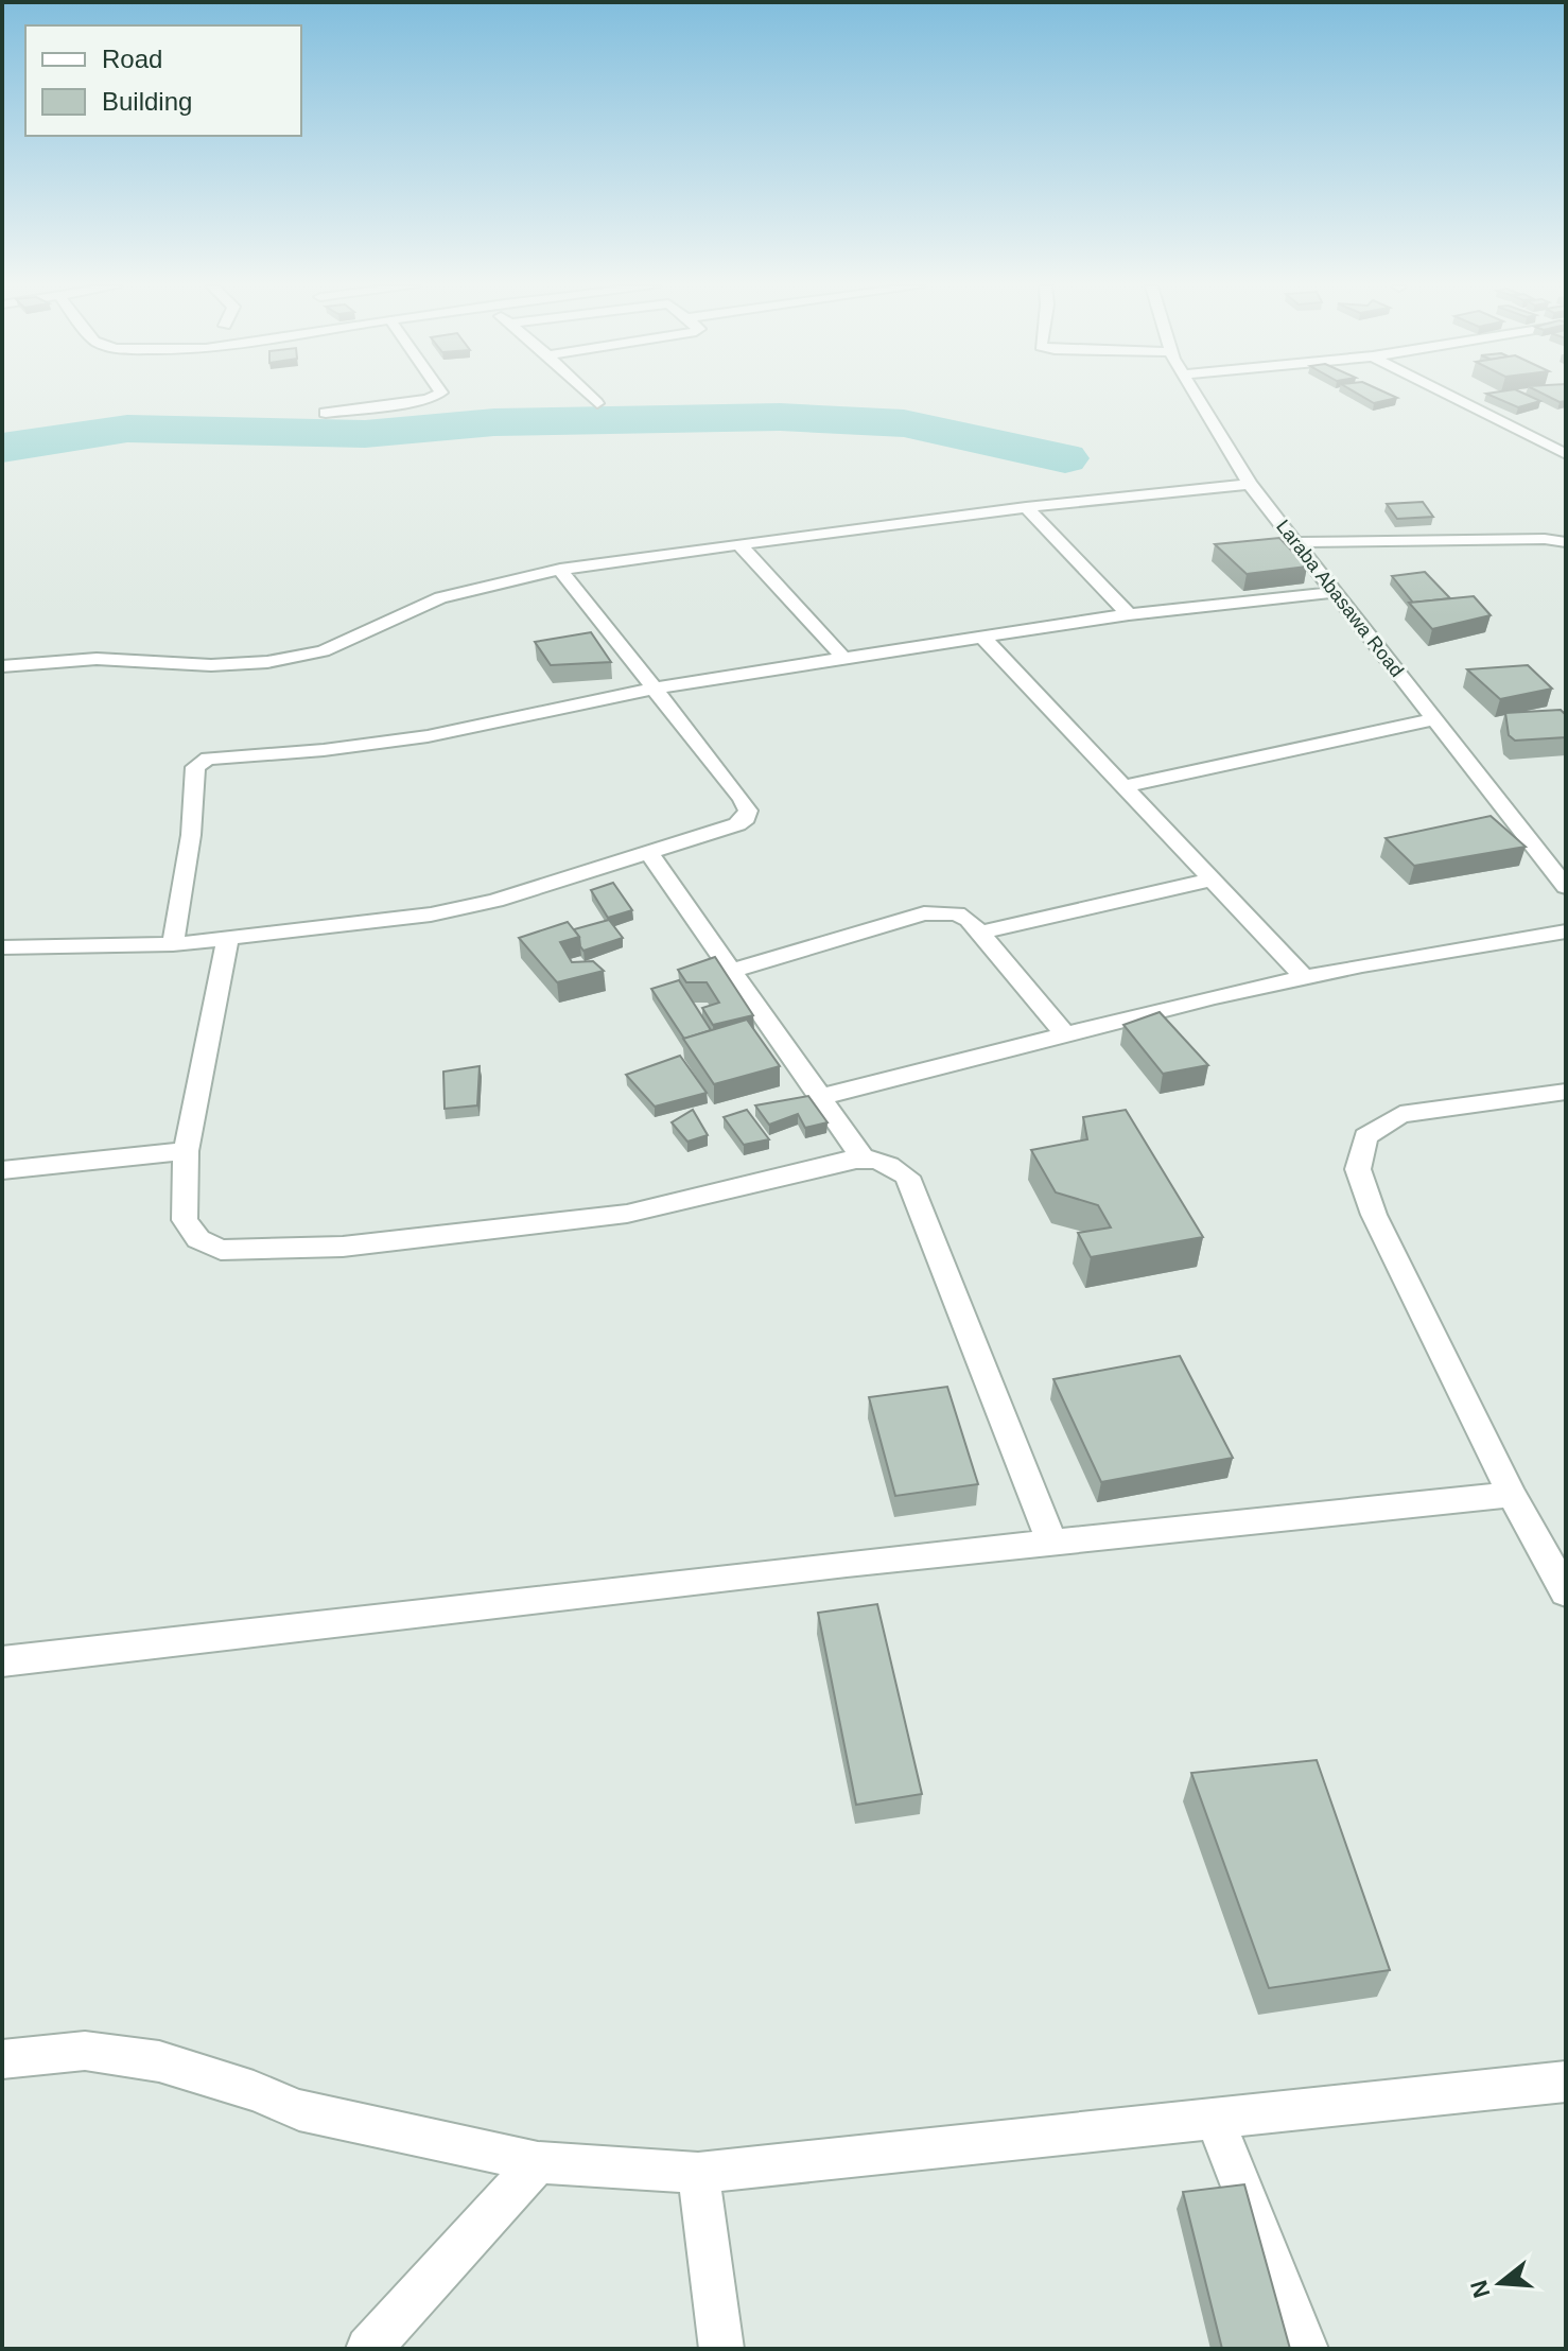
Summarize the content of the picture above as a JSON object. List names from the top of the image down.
{
  "streets": {
    "street": ["Laraba Abasawa Road"]
  },
  "legend": ["Road", "Building"],
  "north": "left"
}
